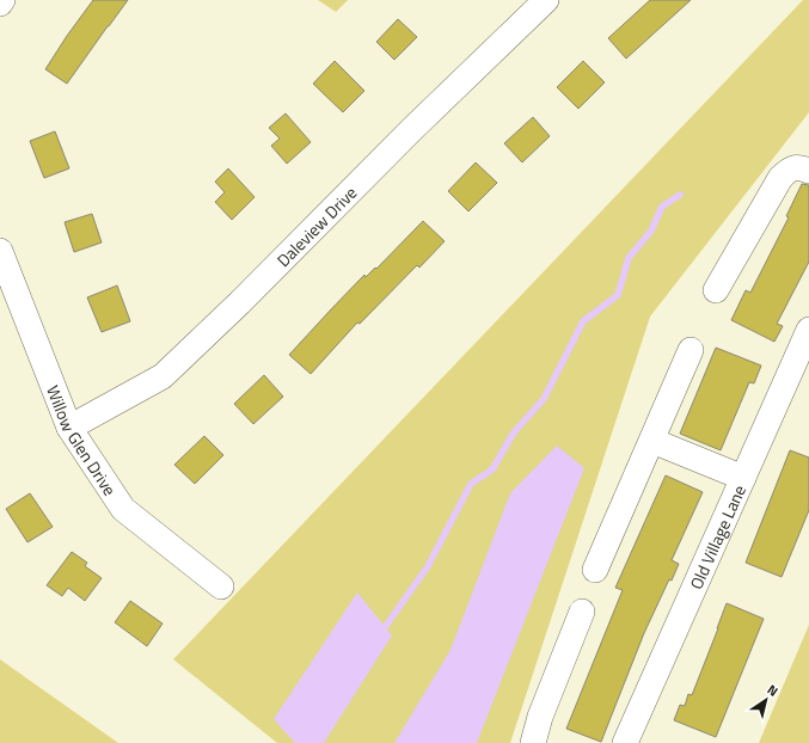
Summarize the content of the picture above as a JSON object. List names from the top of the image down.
{
  "streets": {
    "street": ["Daleview Drive", "Willow Glen Drive", "Old Village Lane"]
  },
  "crossings": [
    ["Daleview Drive", "Willow Glen Drive"]
  ],
  "north": "top right"
}
